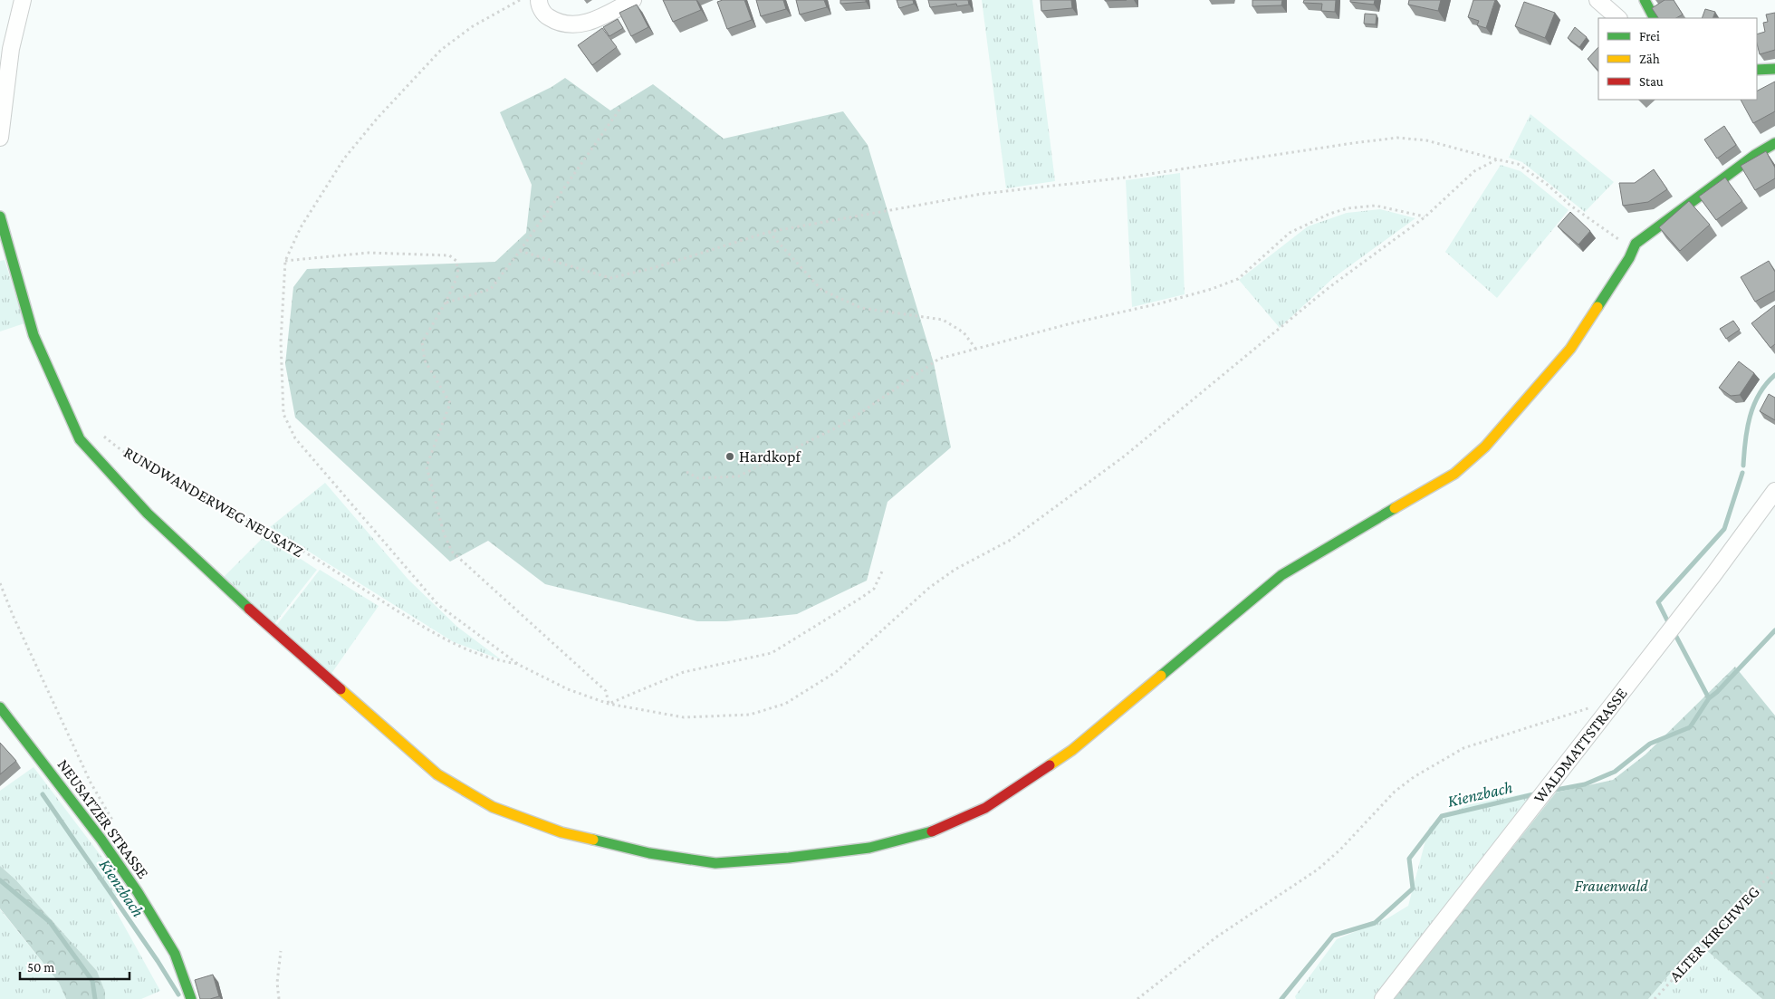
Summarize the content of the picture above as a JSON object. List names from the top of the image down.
{
  "streets": {
    "street": ["WALDMATTSTRASSE", "NEUSATZER STRASSE"],
    "path": ["RUNDWANDERWEG NEUSATZ", "ALTER KIRCHWEG"]
  },
  "water": ["Kienzbach"],
  "parks": ["Frauenwald"],
  "places": ["Hardkopf"],
  "legend": ["Frei", "Zäh", "Stau"],
  "scale_bar": "50 m"
}
